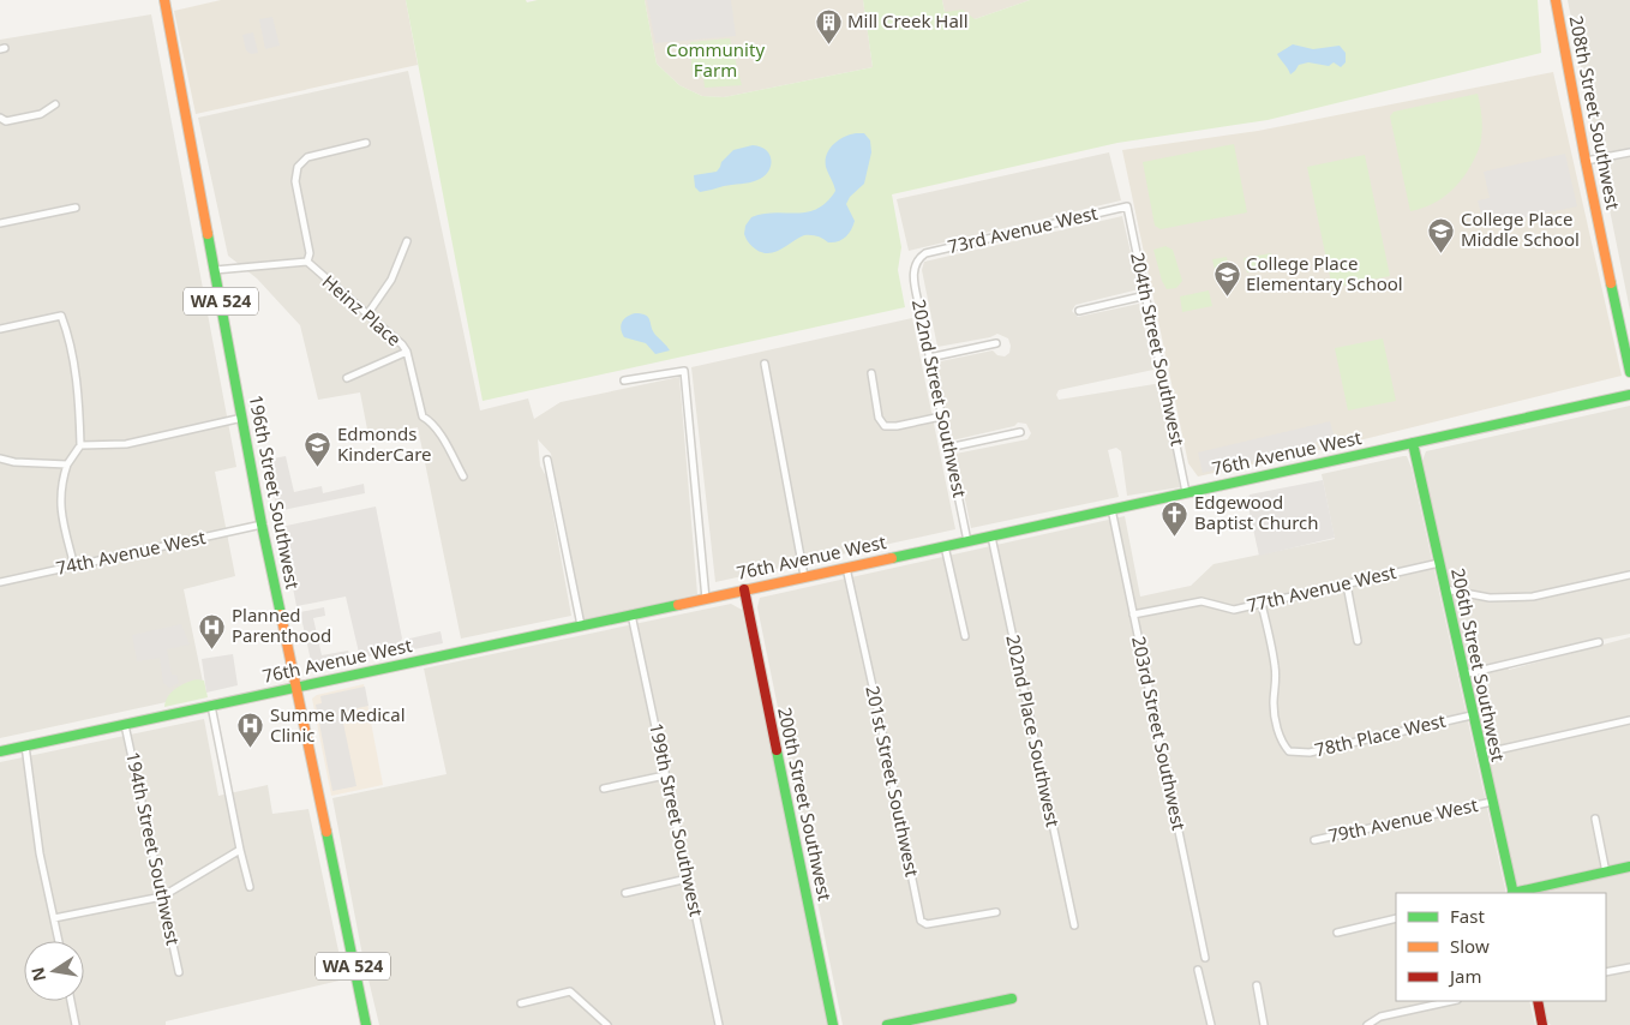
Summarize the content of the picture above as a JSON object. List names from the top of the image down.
{
  "streets": {
    "street": [
      "208th Street Southwest",
      "73rd Avenue West",
      "WA 524",
      "Heinz Place",
      "204th Street Southwest",
      "202nd Street Southwest",
      "76th Avenue West",
      "196th Street Southwest",
      "74th Avenue West",
      "77th Avenue West",
      "206th Street Southwest",
      "202nd Place Southwest",
      "203rd Street Southwest",
      "78th Place West",
      "201st Street Southwest",
      "200th Street Southwest",
      "199th Street Southwest",
      "79th Avenue West",
      "194th Street Southwest"
    ]
  },
  "crossings": [
    ["73rd Avenue West", "204th Street Southwest"],
    ["73rd Avenue West", "202nd Street Southwest"],
    ["Heinz Place", "196th Street Southwest"],
    ["204th Street Southwest", "76th Avenue West"],
    ["202nd Street Southwest", "76th Avenue West"],
    ["76th Avenue West", "196th Street Southwest"],
    ["76th Avenue West", "206th Street Southwest"],
    ["76th Avenue West", "202nd Place Southwest"],
    ["76th Avenue West", "203rd Street Southwest"],
    ["76th Avenue West", "201st Street Southwest"],
    ["76th Avenue West", "200th Street Southwest"],
    ["76th Avenue West", "199th Street Southwest"],
    ["76th Avenue West", "194th Street Southwest"],
    ["196th Street Southwest", "74th Avenue West"],
    ["77th Avenue West", "206th Street Southwest"],
    ["77th Avenue West", "203rd Street Southwest"],
    ["77th Avenue West", "78th Place West"],
    ["206th Street Southwest", "78th Place West"],
    ["206th Street Southwest", "79th Avenue West"]
  ],
  "parks": ["Community Farm"],
  "places": {
    "building": ["Mill Creek Hall"],
    "school or university": ["College Place Middle School", "College Place Elementary School", "Edmonds KinderCare"],
    "church": ["Edgewood Baptist Church"],
    "hospital": ["Planned Parenthood", "Summe Medical Clinic"]
  },
  "legend": ["Fast", "Slow", "Jam"],
  "north": "left"
}
